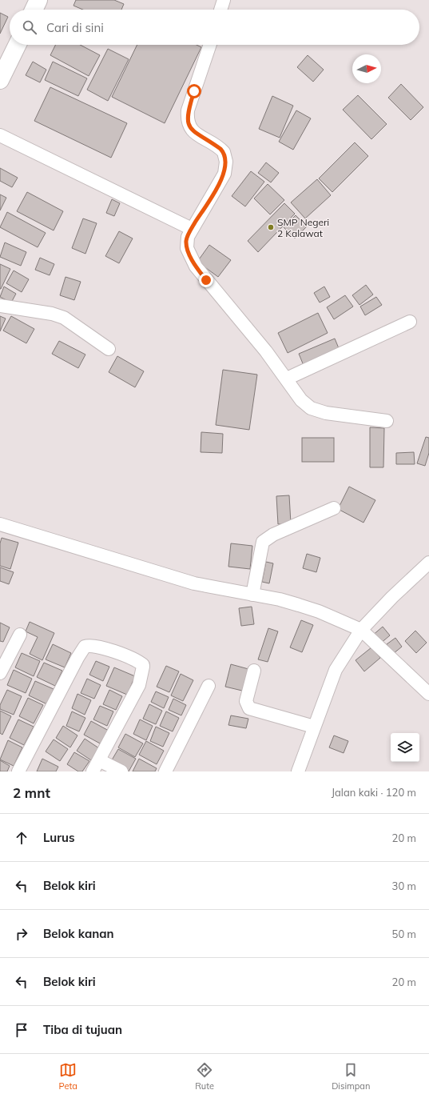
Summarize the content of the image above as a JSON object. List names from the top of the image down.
{
  "places": ["SMP Negeri 2 Kalawat"],
  "north": "right",
  "page": {
    "search": "Cari di sini",
    "heading": ["2 mnt", "Jalan kaki · 120 m"],
    "list": [
      ["Lurus", "20 m"],
      ["Belok kiri", "30 m"],
      ["Belok kanan", "50 m"],
      ["Belok kiri", "20 m"],
      "Tiba di tujuan"
    ],
    "nav": ["Peta", "Rute", "Disimpan"]
  }
}
